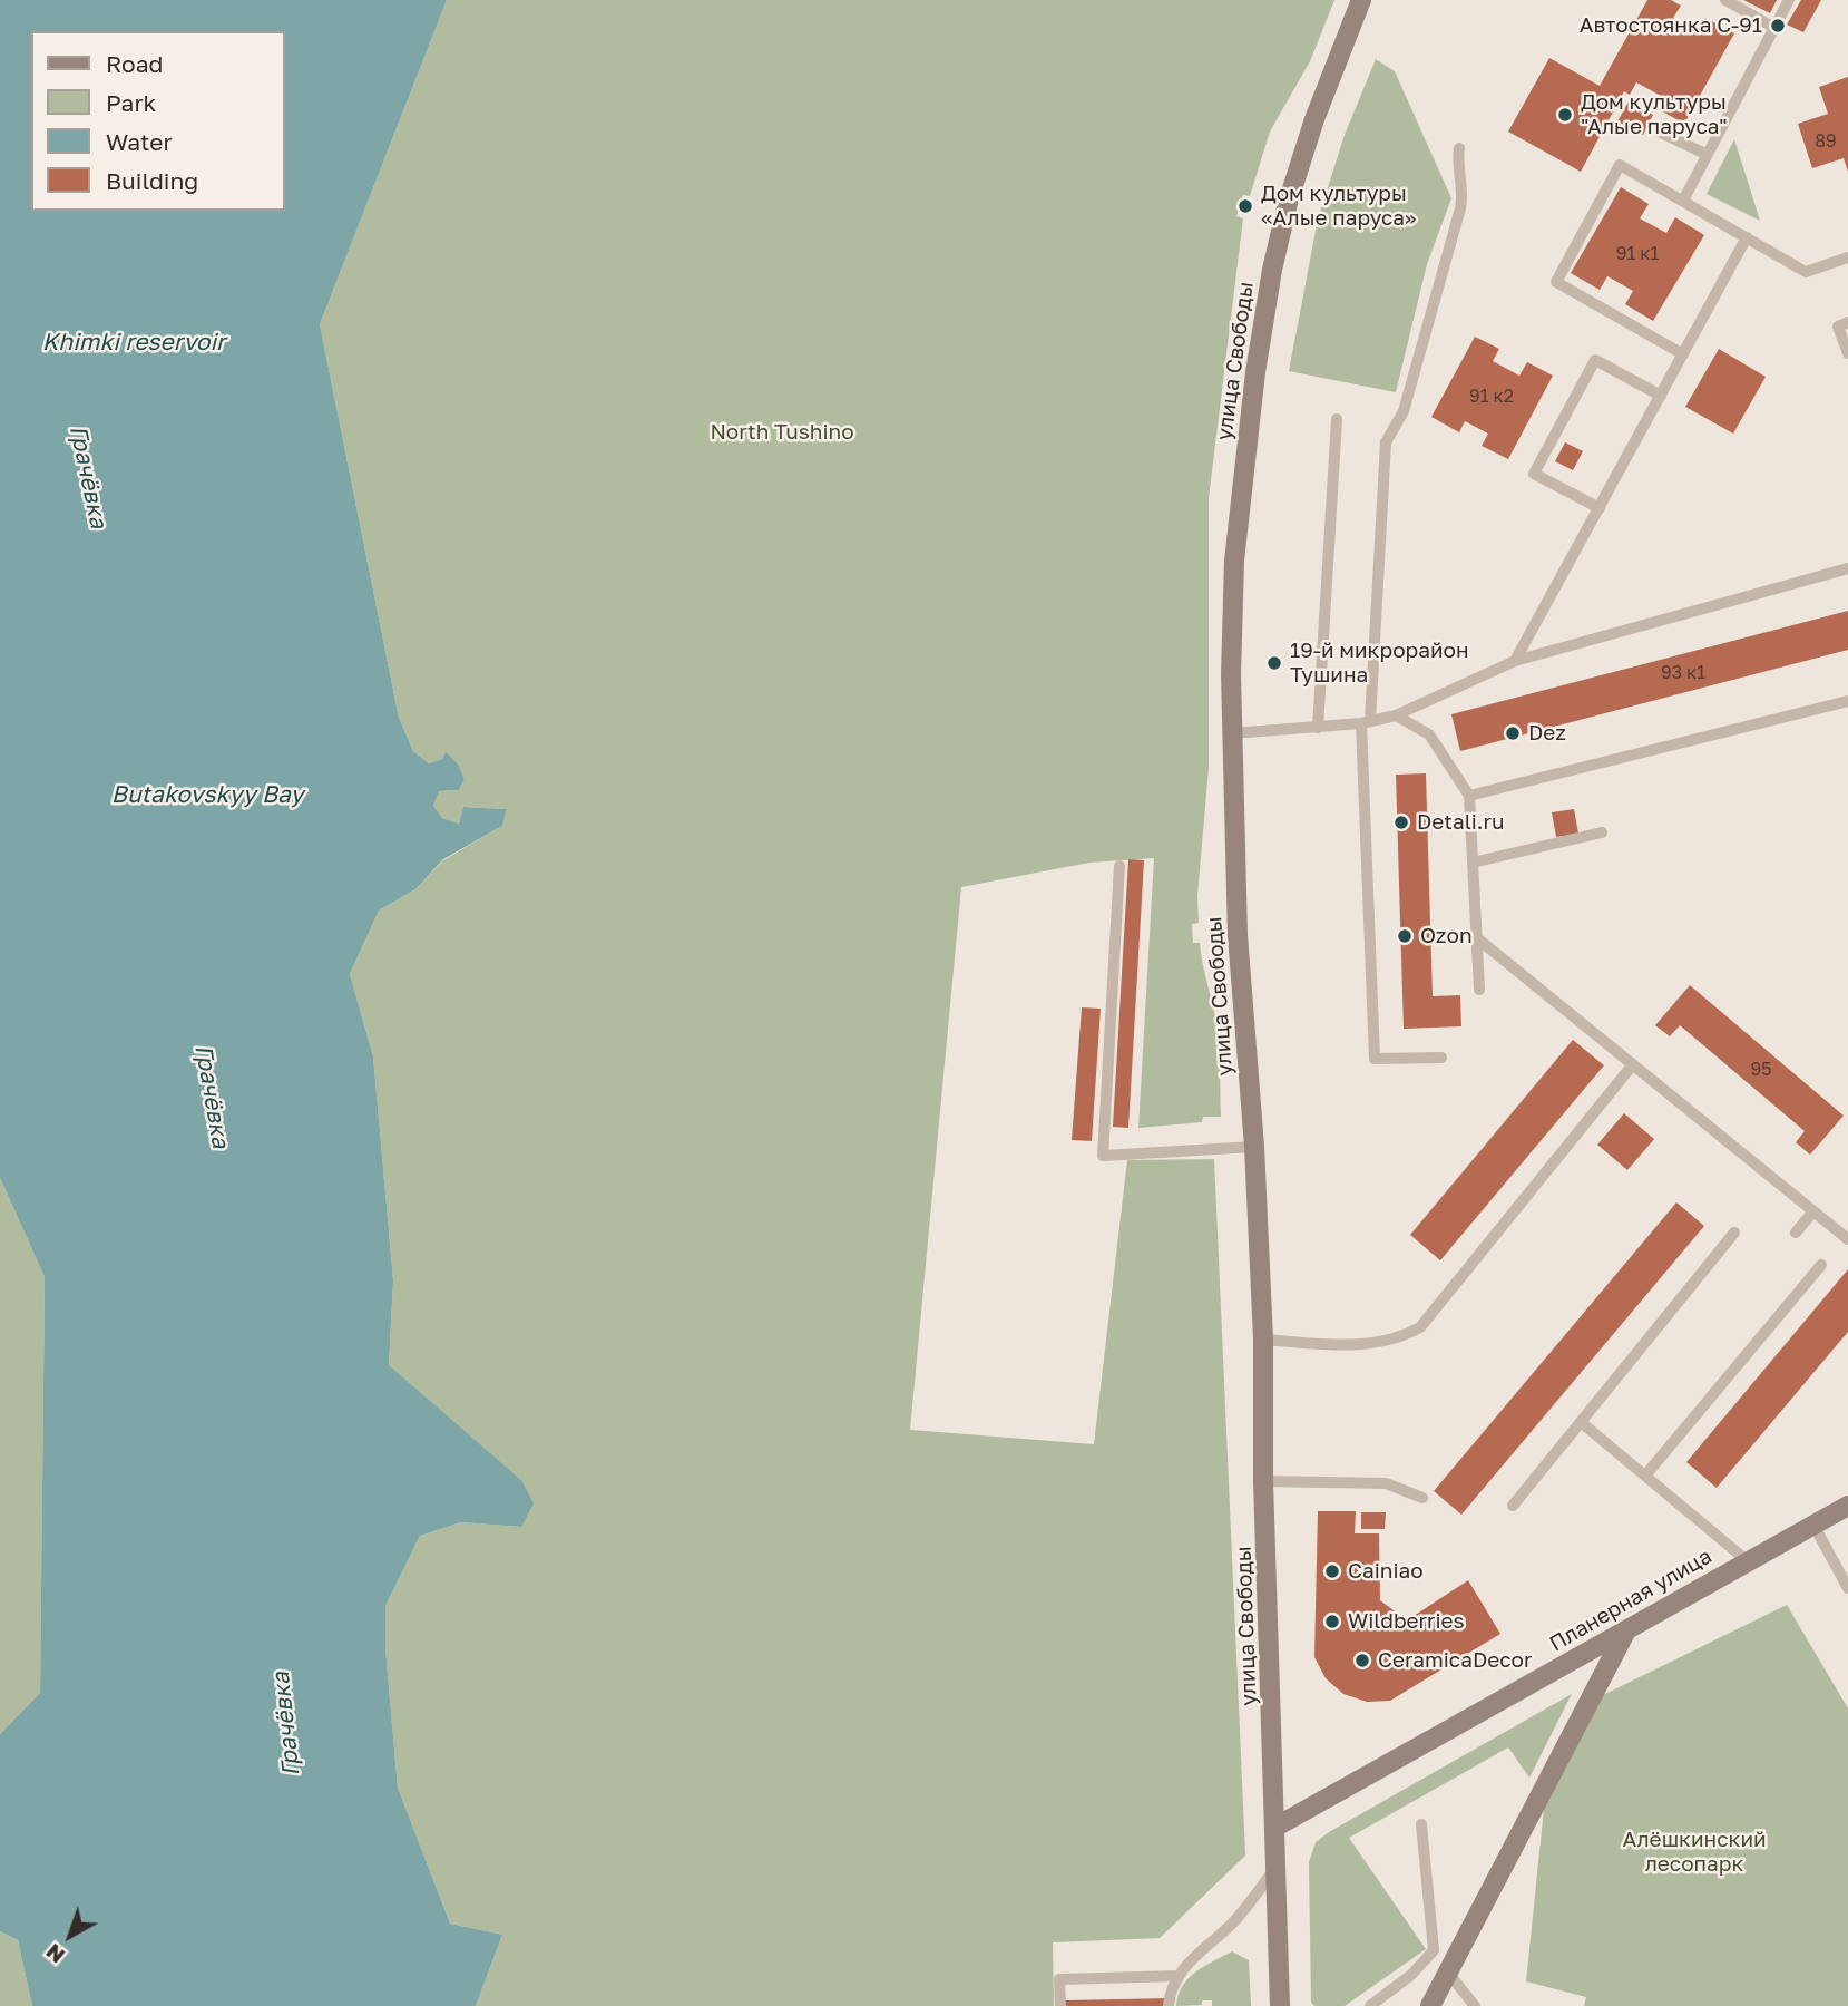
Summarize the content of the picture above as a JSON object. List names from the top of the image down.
{
  "streets": {
    "main road": ["улица Свободы", "Планерная улица"]
  },
  "crossings": [
    ["улица Свободы", "Планерная улица"]
  ],
  "water": ["Khimki reservoir", "Грачёвка", "Butakovskyy Bay"],
  "parks": ["North Tushino", "Алёшкинский лесопарк"],
  "places": [
    "Автостоянка С-91",
    "Дом культуры \"Алые паруса\"",
    "Дом культуры «Алые паруса»",
    "19-й микрорайон Тушина",
    "Dez",
    "Detali.ru",
    "Ozon",
    "Cainiao",
    "Wildberries",
    "CeramicaDecor"
  ],
  "house_numbers": [
    "89",
    "91 к1",
    "91 к2",
    "93 к1",
    "95"
  ],
  "legend": [
    "Road",
    "Park",
    "Water",
    "Building"
  ],
  "north": "bottom left"
}
